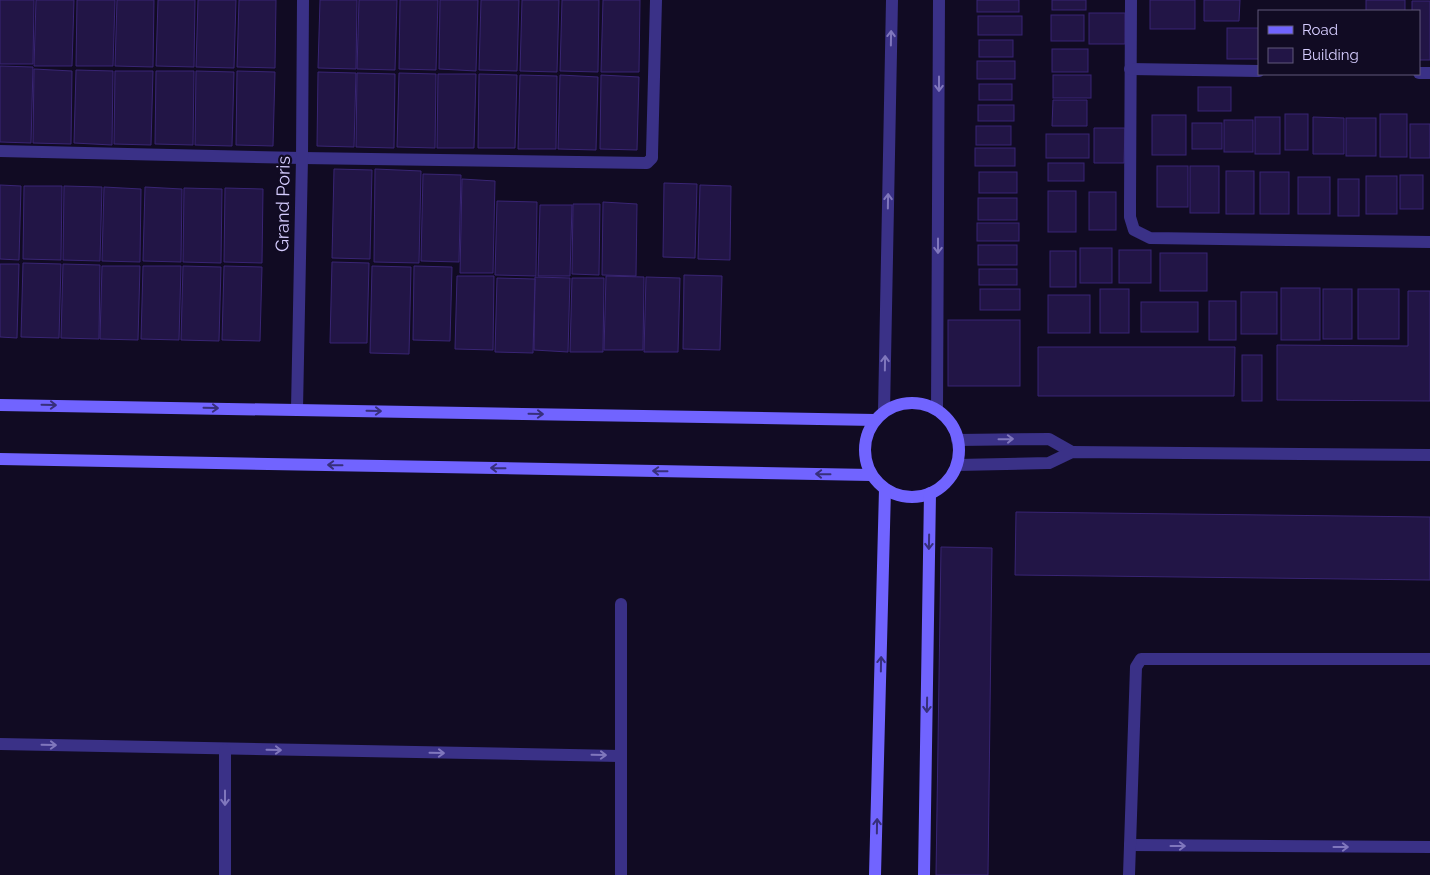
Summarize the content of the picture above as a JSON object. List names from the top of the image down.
{
  "streets": {
    "street": ["Grand Poris"]
  },
  "legend": ["Road", "Building"]
}
